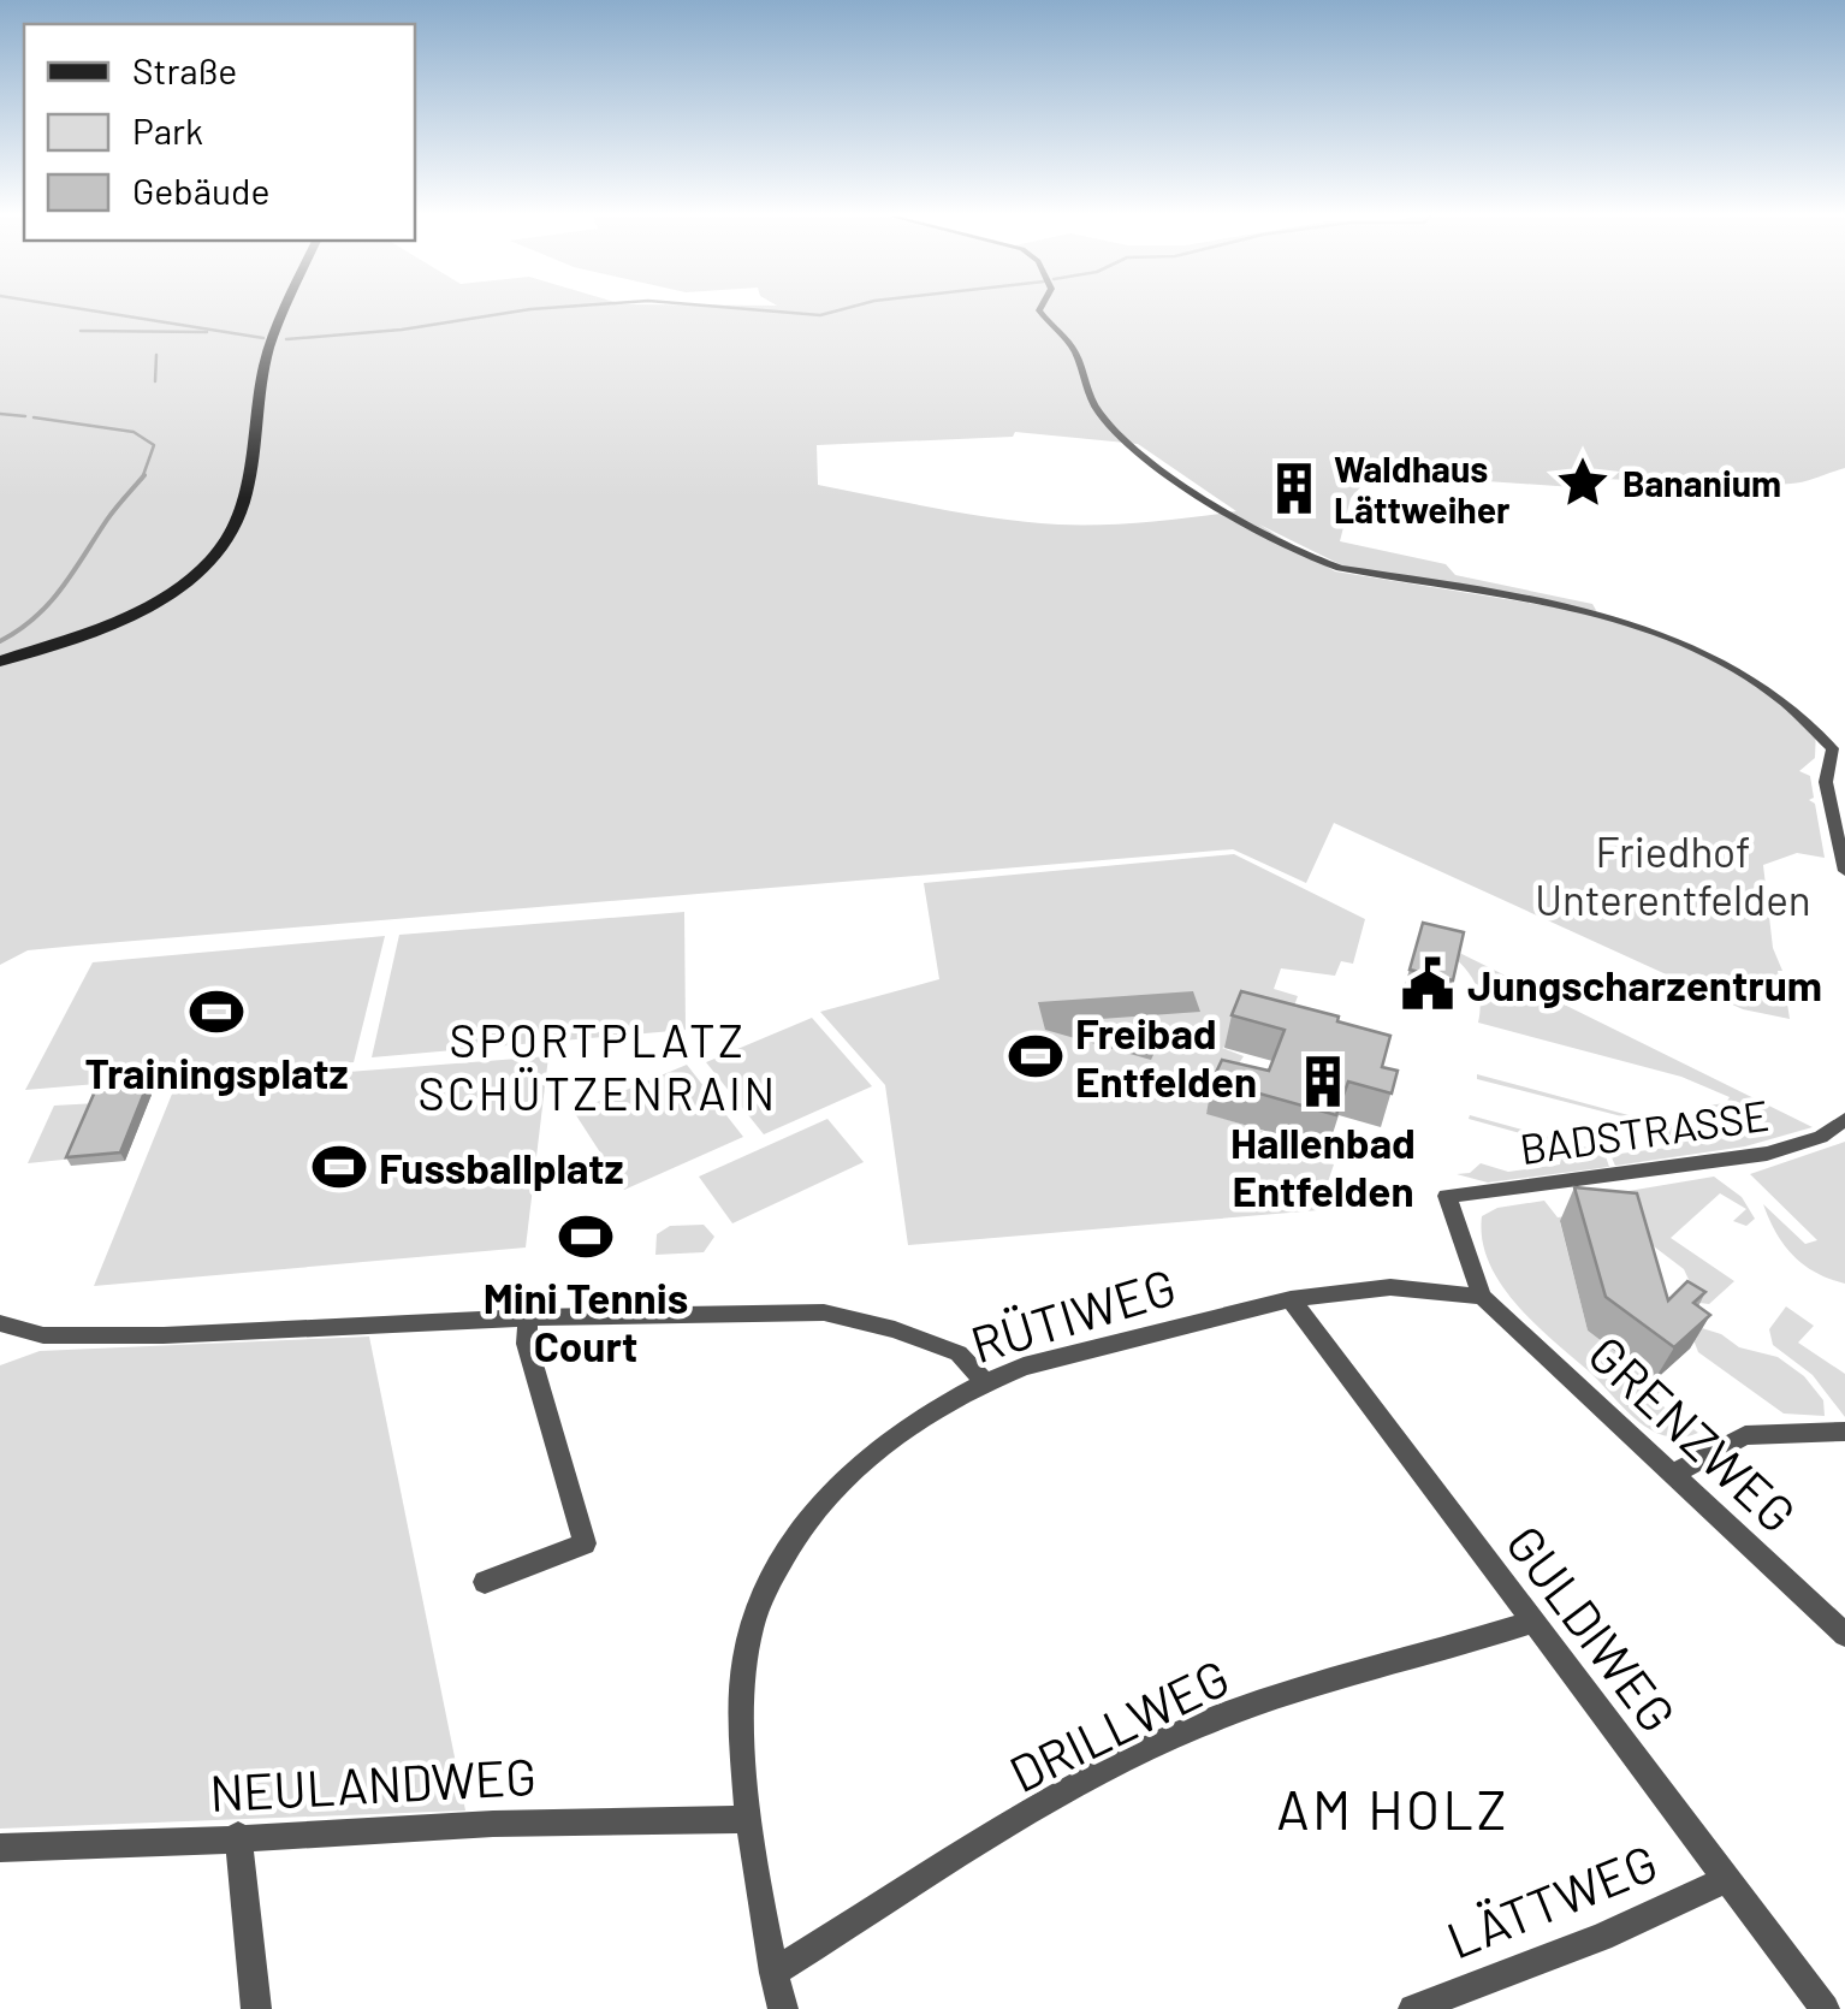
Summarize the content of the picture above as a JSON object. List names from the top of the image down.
{
  "streets": {
    "street": [
      "BADSTRASSE",
      "RÜTIWEG",
      "GRENZWEG",
      "GULDIWEG",
      "DRILLWEG",
      "NEULANDWEG",
      "LÄTTWEG"
    ]
  },
  "crossings": [
    ["BADSTRASSE", "RÜTIWEG"],
    ["BADSTRASSE", "GRENZWEG"],
    ["RÜTIWEG", "GRENZWEG"],
    ["RÜTIWEG", "GULDIWEG"],
    ["RÜTIWEG", "DRILLWEG"],
    ["RÜTIWEG", "NEULANDWEG"],
    ["GULDIWEG", "DRILLWEG"],
    ["GULDIWEG", "LÄTTWEG"]
  ],
  "districts": ["SPORTPLATZ SCHÜTZENRAIN", "AM HOLZ"],
  "parks": ["Friedhof Unterentfelden"],
  "places": {
    "place": ["Bananium"],
    "building": ["Waldhaus Lättweiher", "Hallenbad Entfelden"],
    "public building": ["Jungscharzentrum"],
    "sports": [
      "Trainingsplatz",
      "Freibad Entfelden",
      "Fussballplatz",
      "Mini Tennis Court"
    ]
  },
  "legend": ["Straße", "Park", "Gebäude"]
}
